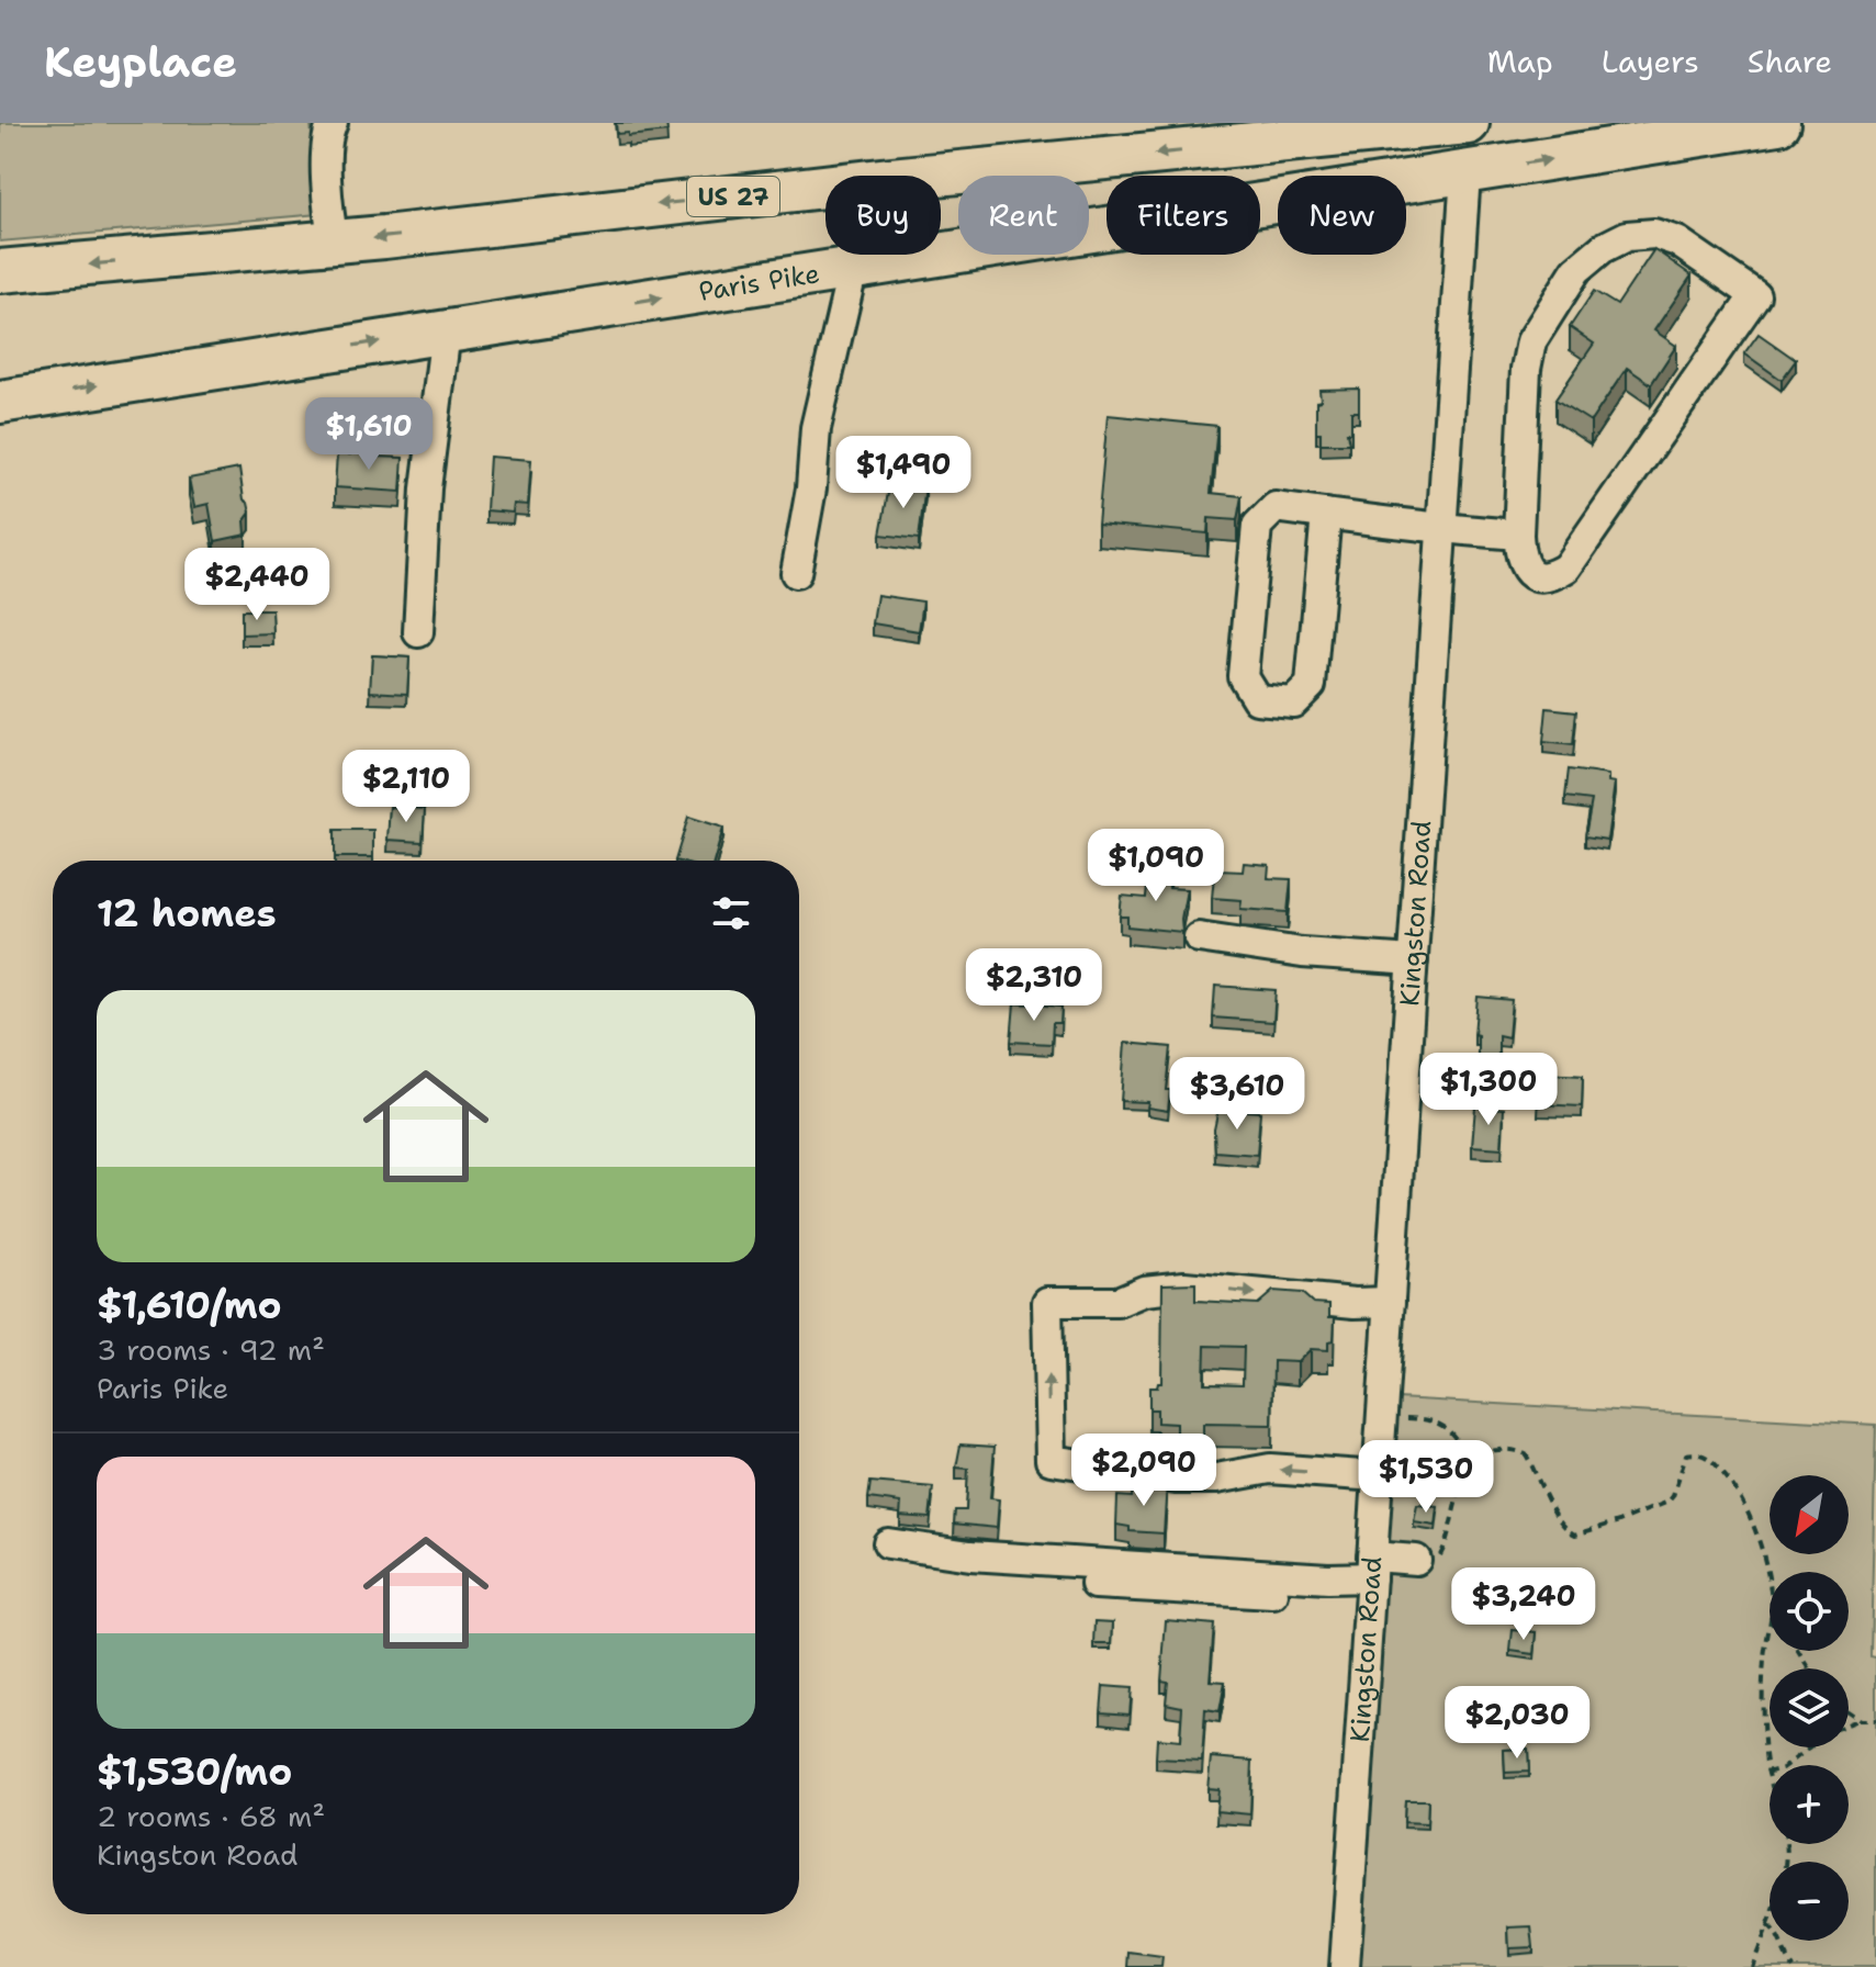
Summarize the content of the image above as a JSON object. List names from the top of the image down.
{
  "streets": {
    "highway": ["US 27", "Paris Pike"],
    "street": ["Kingston Road"]
  },
  "crossings": [
    ["Paris Pike", "Kingston Road"]
  ],
  "north": "bottom left",
  "page": {
    "header": "Keyplace",
    "nav": ["Map", "Layers", "Share"],
    "chip": [
      "Buy",
      "Rent",
      "Filters",
      "New"
    ],
    "price": [
      "$1,610",
      "$1,490",
      "$2,440",
      "$2,110",
      "$1,090",
      "$2,310",
      "$1,300",
      "$3,610",
      "$2,090",
      "$1,530",
      "$3,240",
      "$2,030"
    ],
    "heading": "12 homes",
    "list": [
      {
        "name": "$1,610/mo",
        "note": "3 rooms · 92 m² · Paris Pike"
      },
      {
        "name": "$1,530/mo",
        "note": "2 rooms · 68 m² · Kingston Road"
      }
    ],
    "map_buttons": ["+", "−"]
  }
}
